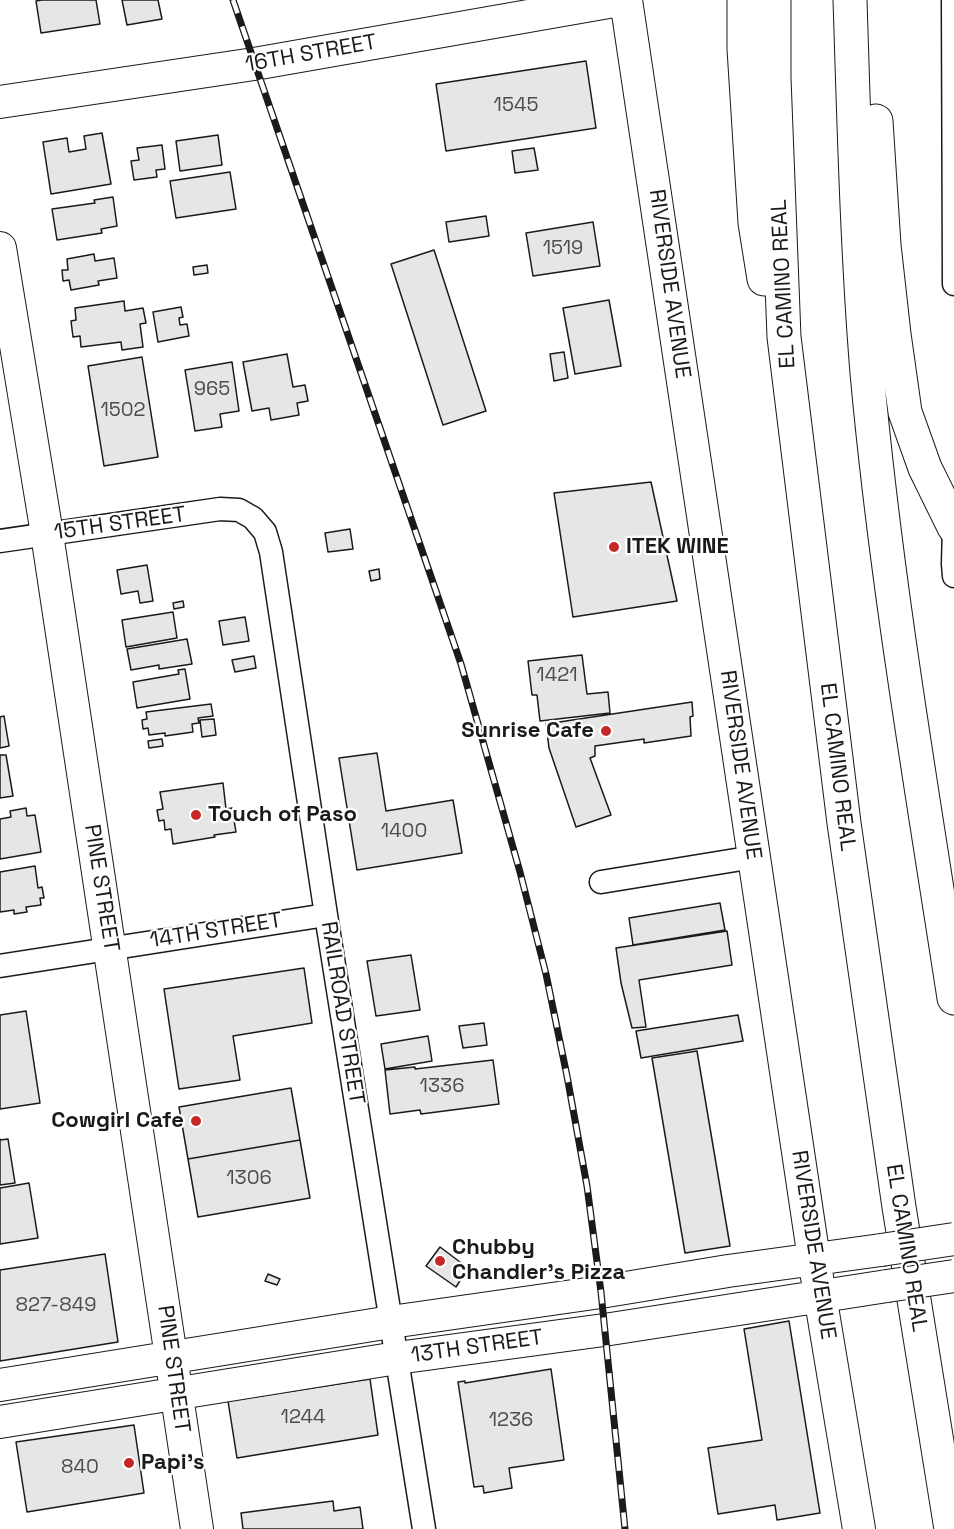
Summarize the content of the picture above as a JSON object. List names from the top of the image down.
{
  "streets": {
    "highway": ["EL CAMINO REAL"],
    "main road": [
      "16TH STREET",
      "RIVERSIDE AVENUE",
      "PINE STREET",
      "13TH STREET"
    ],
    "street": ["15TH STREET", "14TH STREET", "RAILROAD STREET"]
  },
  "crossings": [
    ["RIVERSIDE AVENUE", "13TH STREET"],
    ["15TH STREET", "PINE STREET"],
    ["15TH STREET", "RAILROAD STREET"],
    ["PINE STREET", "14TH STREET"],
    ["PINE STREET", "13TH STREET"],
    ["14TH STREET", "RAILROAD STREET"],
    ["RAILROAD STREET", "13TH STREET"]
  ],
  "places": [
    "ITEK WINE",
    "Sunrise Cafe",
    "Touch of Paso",
    "Cowgirl Cafe",
    "Chubby Chandler's Pizza",
    "Papi's"
  ],
  "house_numbers": [
    "1545",
    "1519",
    "965",
    "1502",
    "1421",
    "1400",
    "1336",
    "1306",
    "827-849",
    "1244",
    "1236",
    "840"
  ]
}
